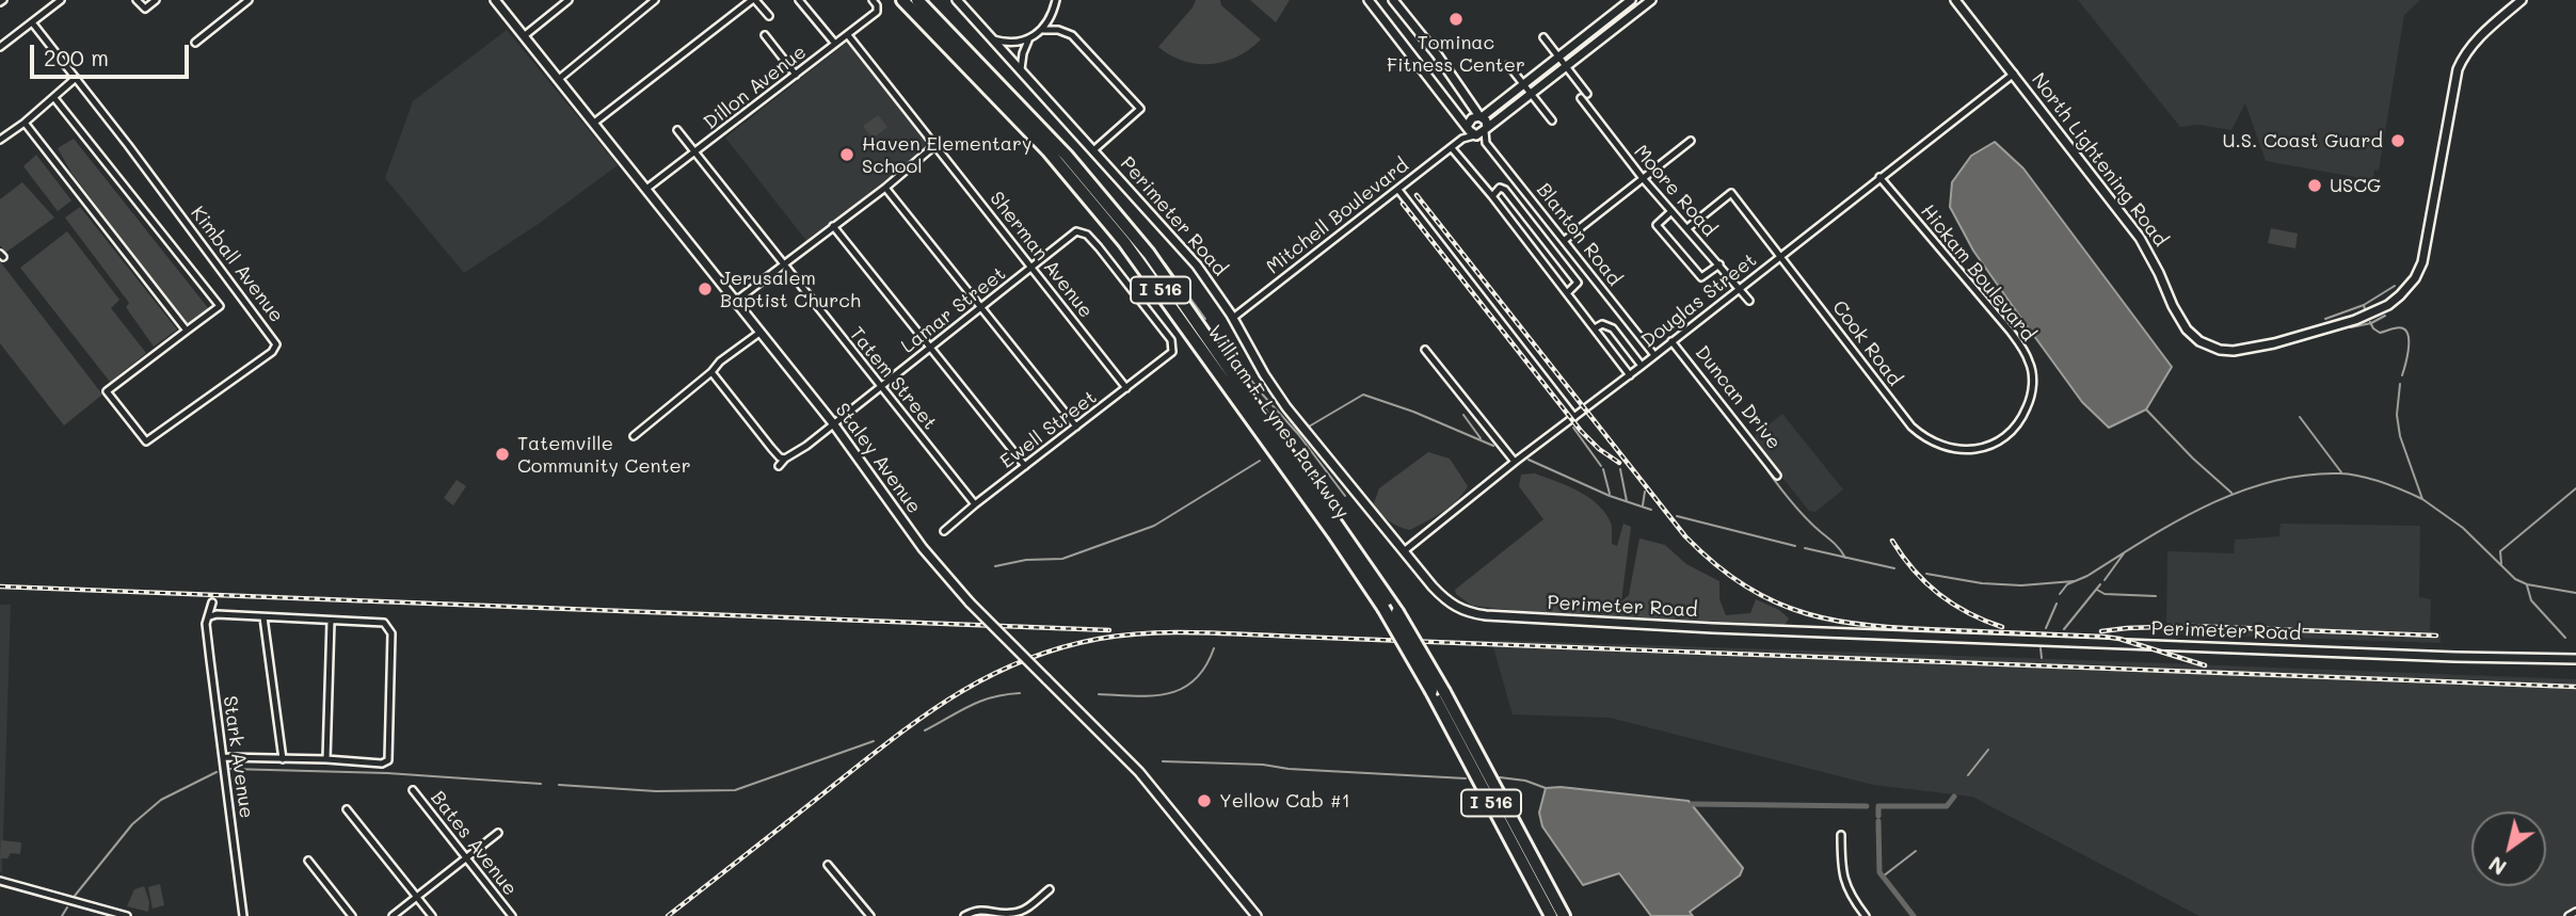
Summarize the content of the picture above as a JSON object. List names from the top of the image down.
{
  "streets": {
    "highway": ["I 516", "William F. Lynes Parkway"],
    "street": [
      "Dillon Avenue",
      "North Lightening Road",
      "Moore Road",
      "Perimeter Road",
      "Mitchell Boulevard",
      "Blanton Road",
      "Sherman Avenue",
      "Kimball Avenue",
      "Hickam Boulevard",
      "Douglas Street",
      "Lamar Street",
      "Cook Road",
      "Tatem Street",
      "Duncan Drive",
      "Ewell Street",
      "Staley Avenue",
      "Stark Avenue",
      "Bates Avenue"
    ]
  },
  "crossings": [
    ["Dillon Avenue", "Sherman Avenue"],
    ["Dillon Avenue", "Tatem Street"],
    ["Dillon Avenue", "Staley Avenue"],
    ["North Lightening Road", "Douglas Street"],
    ["Moore Road", "Douglas Street"],
    ["Moore Road", "Cook Road"],
    ["Perimeter Road", "Mitchell Boulevard"],
    ["Perimeter Road", "Douglas Street"],
    ["Mitchell Boulevard", "Blanton Road"],
    ["Blanton Road", "Douglas Street"],
    ["Sherman Avenue", "Lamar Street"],
    ["Sherman Avenue", "Ewell Street"],
    ["Hickam Boulevard", "Douglas Street"],
    ["Hickam Boulevard", "Cook Road"],
    ["Douglas Street", "Cook Road"],
    ["Douglas Street", "Duncan Drive"],
    ["Lamar Street", "Tatem Street"],
    ["Lamar Street", "Ewell Street"],
    ["Lamar Street", "Staley Avenue"],
    ["Tatem Street", "Ewell Street"]
  ],
  "places": [
    "Tominac Fitness Center",
    "U.S. Coast Guard",
    "Haven Elementary School",
    "USCG",
    "Jerusalem Baptist Church",
    "Tatemville Community Center",
    "Yellow Cab #1"
  ],
  "scale_bar": "200 m",
  "north": "bottom left"
}
